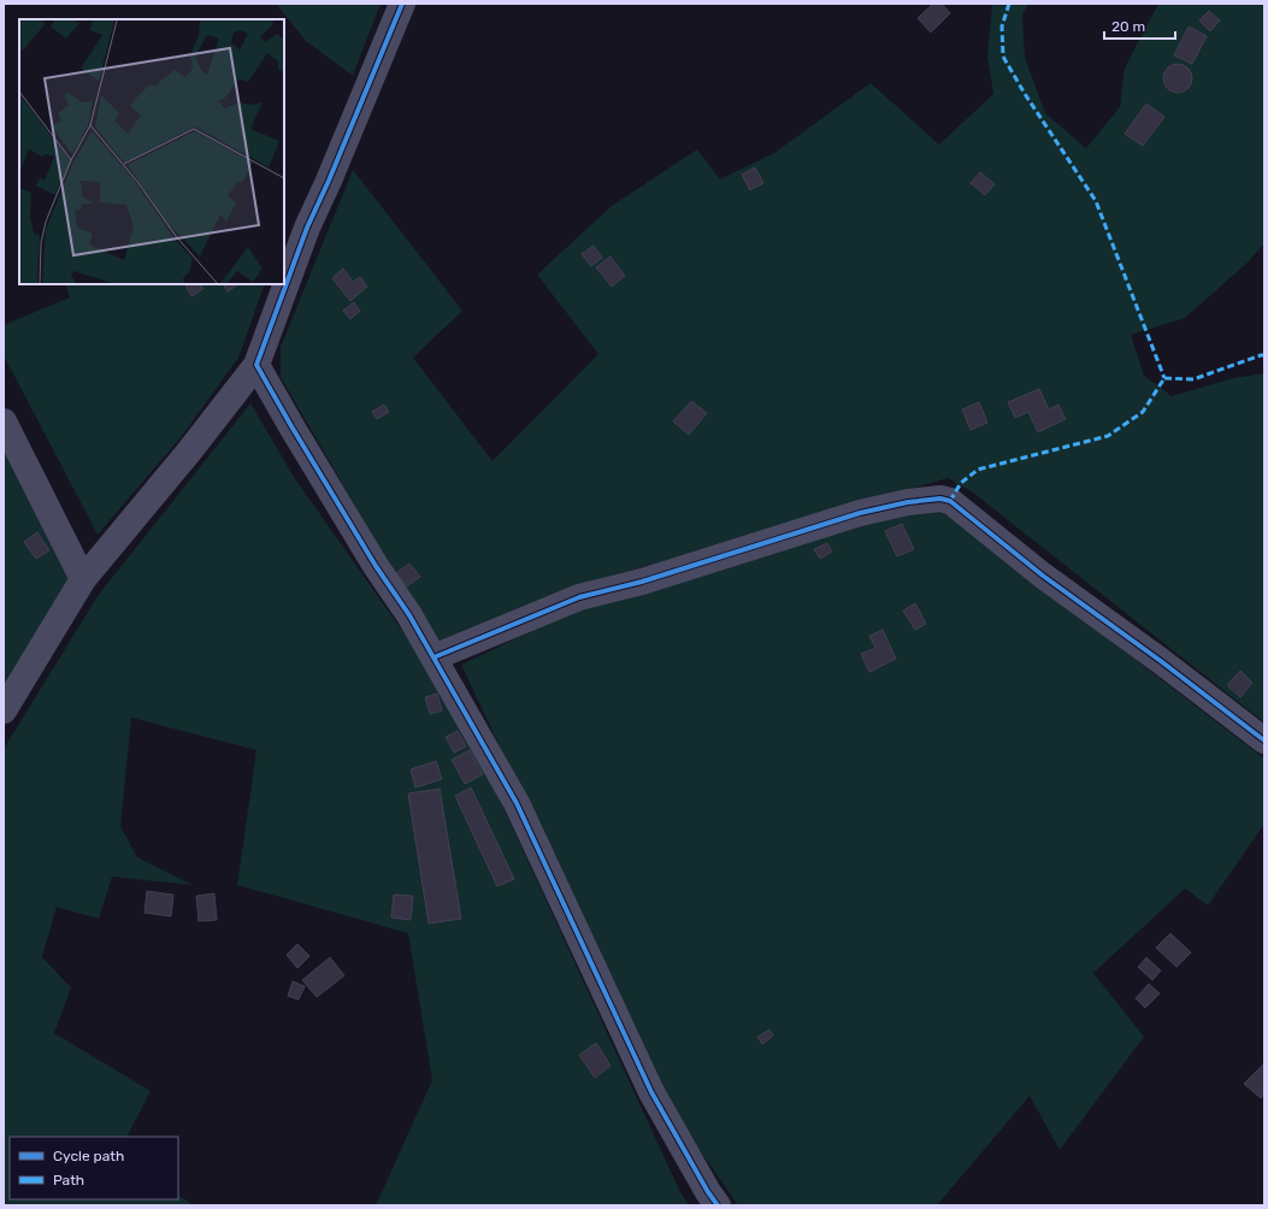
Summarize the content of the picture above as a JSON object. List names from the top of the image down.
{
  "legend": ["Cycle path", "Path"],
  "scale_bar": "20 m"
}
